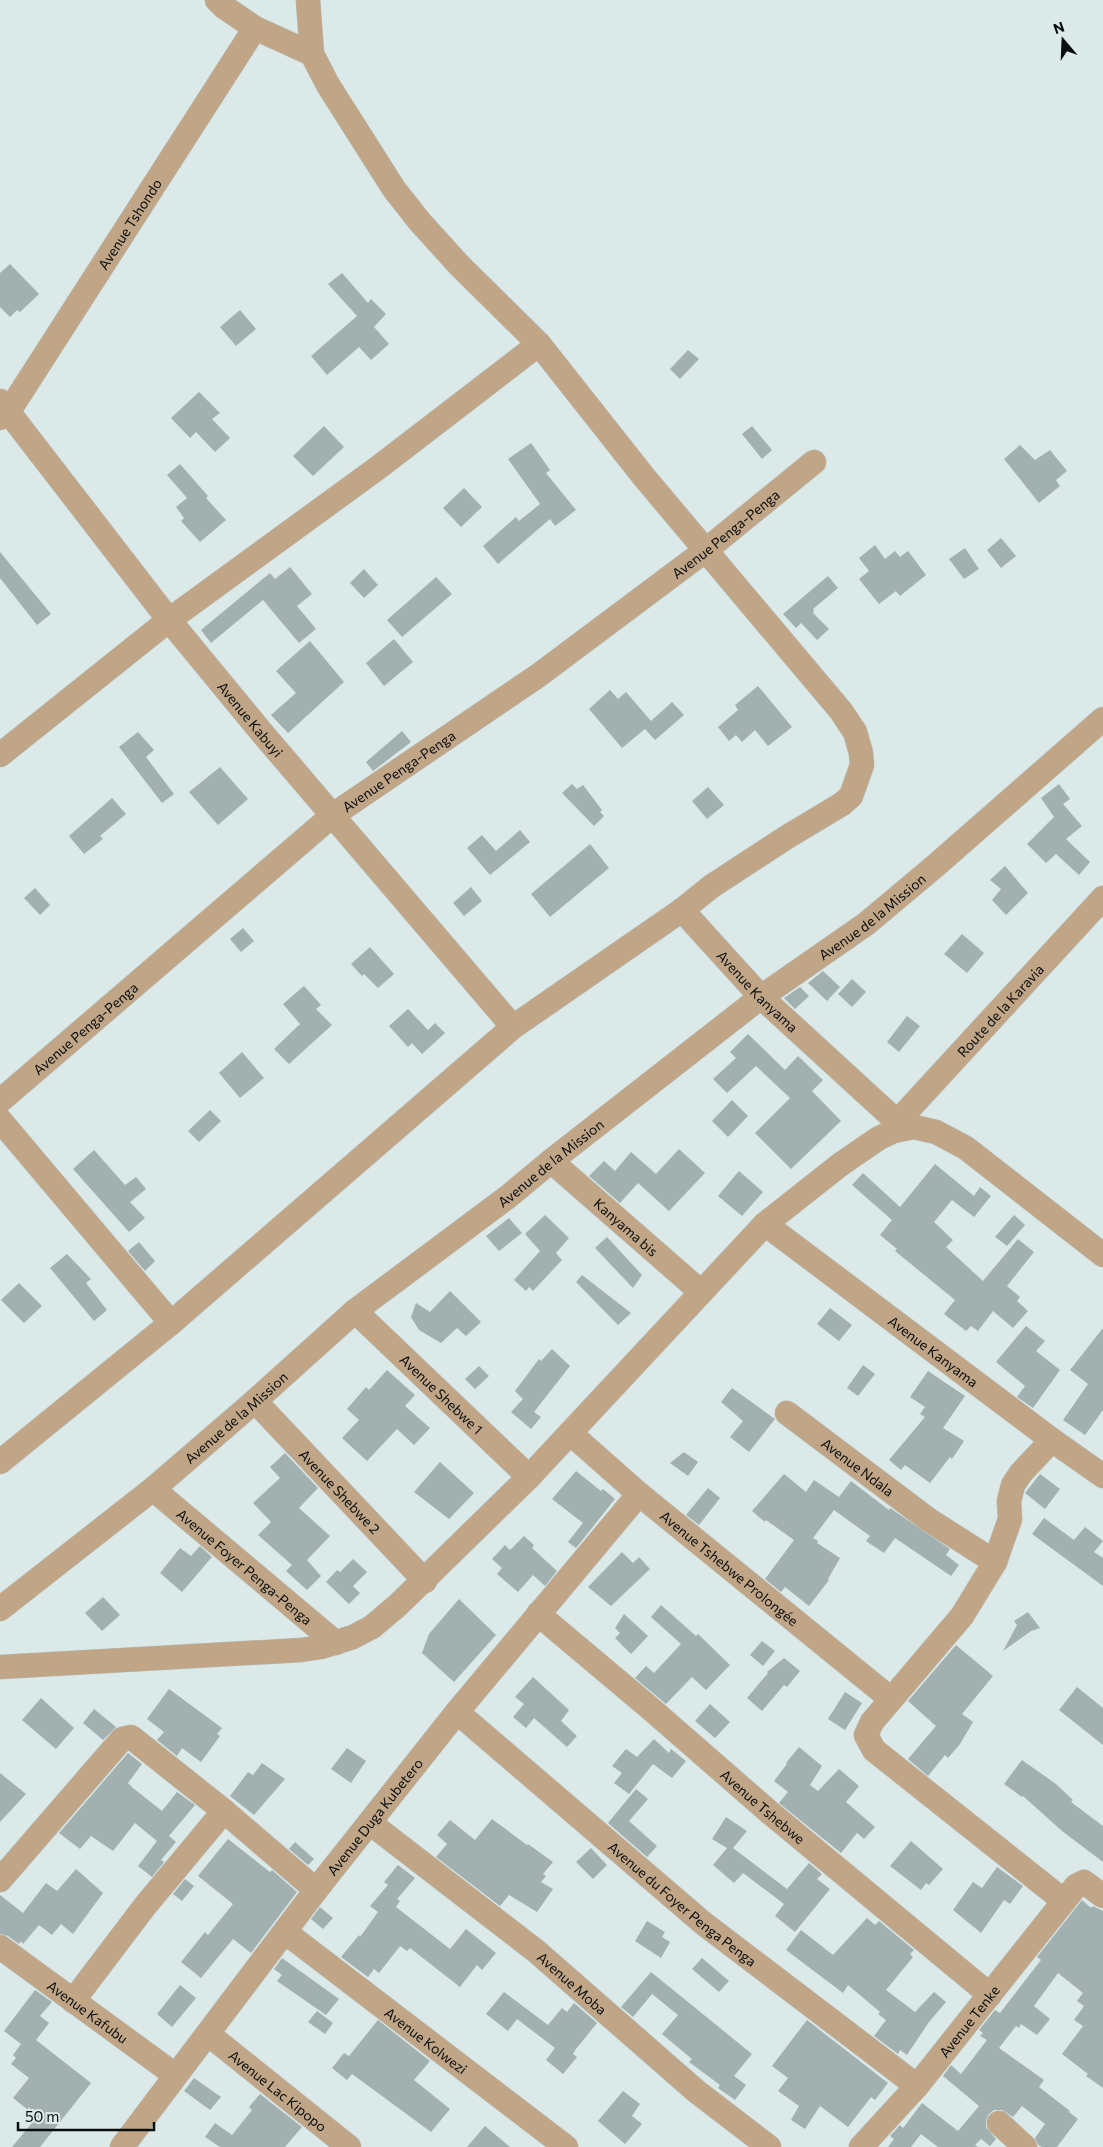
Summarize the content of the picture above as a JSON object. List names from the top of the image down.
{
  "streets": {
    "street": [
      "Avenue Tshondo",
      "Avenue Penga-Penga",
      "Avenue Kabuyi",
      "Avenue de la Mission",
      "Avenue Kanyama",
      "Route de la Karavia",
      "Kanyama bis",
      "Avenue Shebwe 1",
      "Avenue Ndala",
      "Avenue Shebwe 2",
      "Avenue Foyer Penga-Penga",
      "Avenue Tshebwe Prolongée",
      "Avenue Tshebwe",
      "Avenue Duga Kubetero",
      "Avenue du Foyer Penga Penga",
      "Avenue Moba",
      "Avenue Kafubu",
      "Avenue Tenke",
      "Avenue Kolwezi",
      "Avenue Lac Kipopo"
    ]
  },
  "crossings": [
    ["Avenue Tshondo", "Avenue Kabuyi"],
    ["Avenue Penga-Penga", "Avenue Kabuyi"],
    ["Avenue de la Mission", "Avenue Kanyama"],
    ["Avenue de la Mission", "Kanyama bis"],
    ["Avenue de la Mission", "Avenue Shebwe 1"],
    ["Avenue de la Mission", "Avenue Shebwe 2"],
    ["Avenue de la Mission", "Avenue Foyer Penga-Penga"],
    ["Avenue Kanyama", "Route de la Karavia"],
    ["Avenue Tshebwe Prolongée", "Avenue Duga Kubetero"],
    ["Avenue Tshebwe", "Avenue Duga Kubetero"],
    ["Avenue Tshebwe", "Avenue Tenke"],
    ["Avenue Duga Kubetero", "Avenue du Foyer Penga Penga"],
    ["Avenue Duga Kubetero", "Avenue Moba"],
    ["Avenue Duga Kubetero", "Avenue Kafubu"],
    ["Avenue Duga Kubetero", "Avenue Kolwezi"],
    ["Avenue Duga Kubetero", "Avenue Lac Kipopo"],
    ["Avenue du Foyer Penga Penga", "Avenue Tenke"]
  ],
  "scale_bar": "50 m",
  "north": "top"
}
